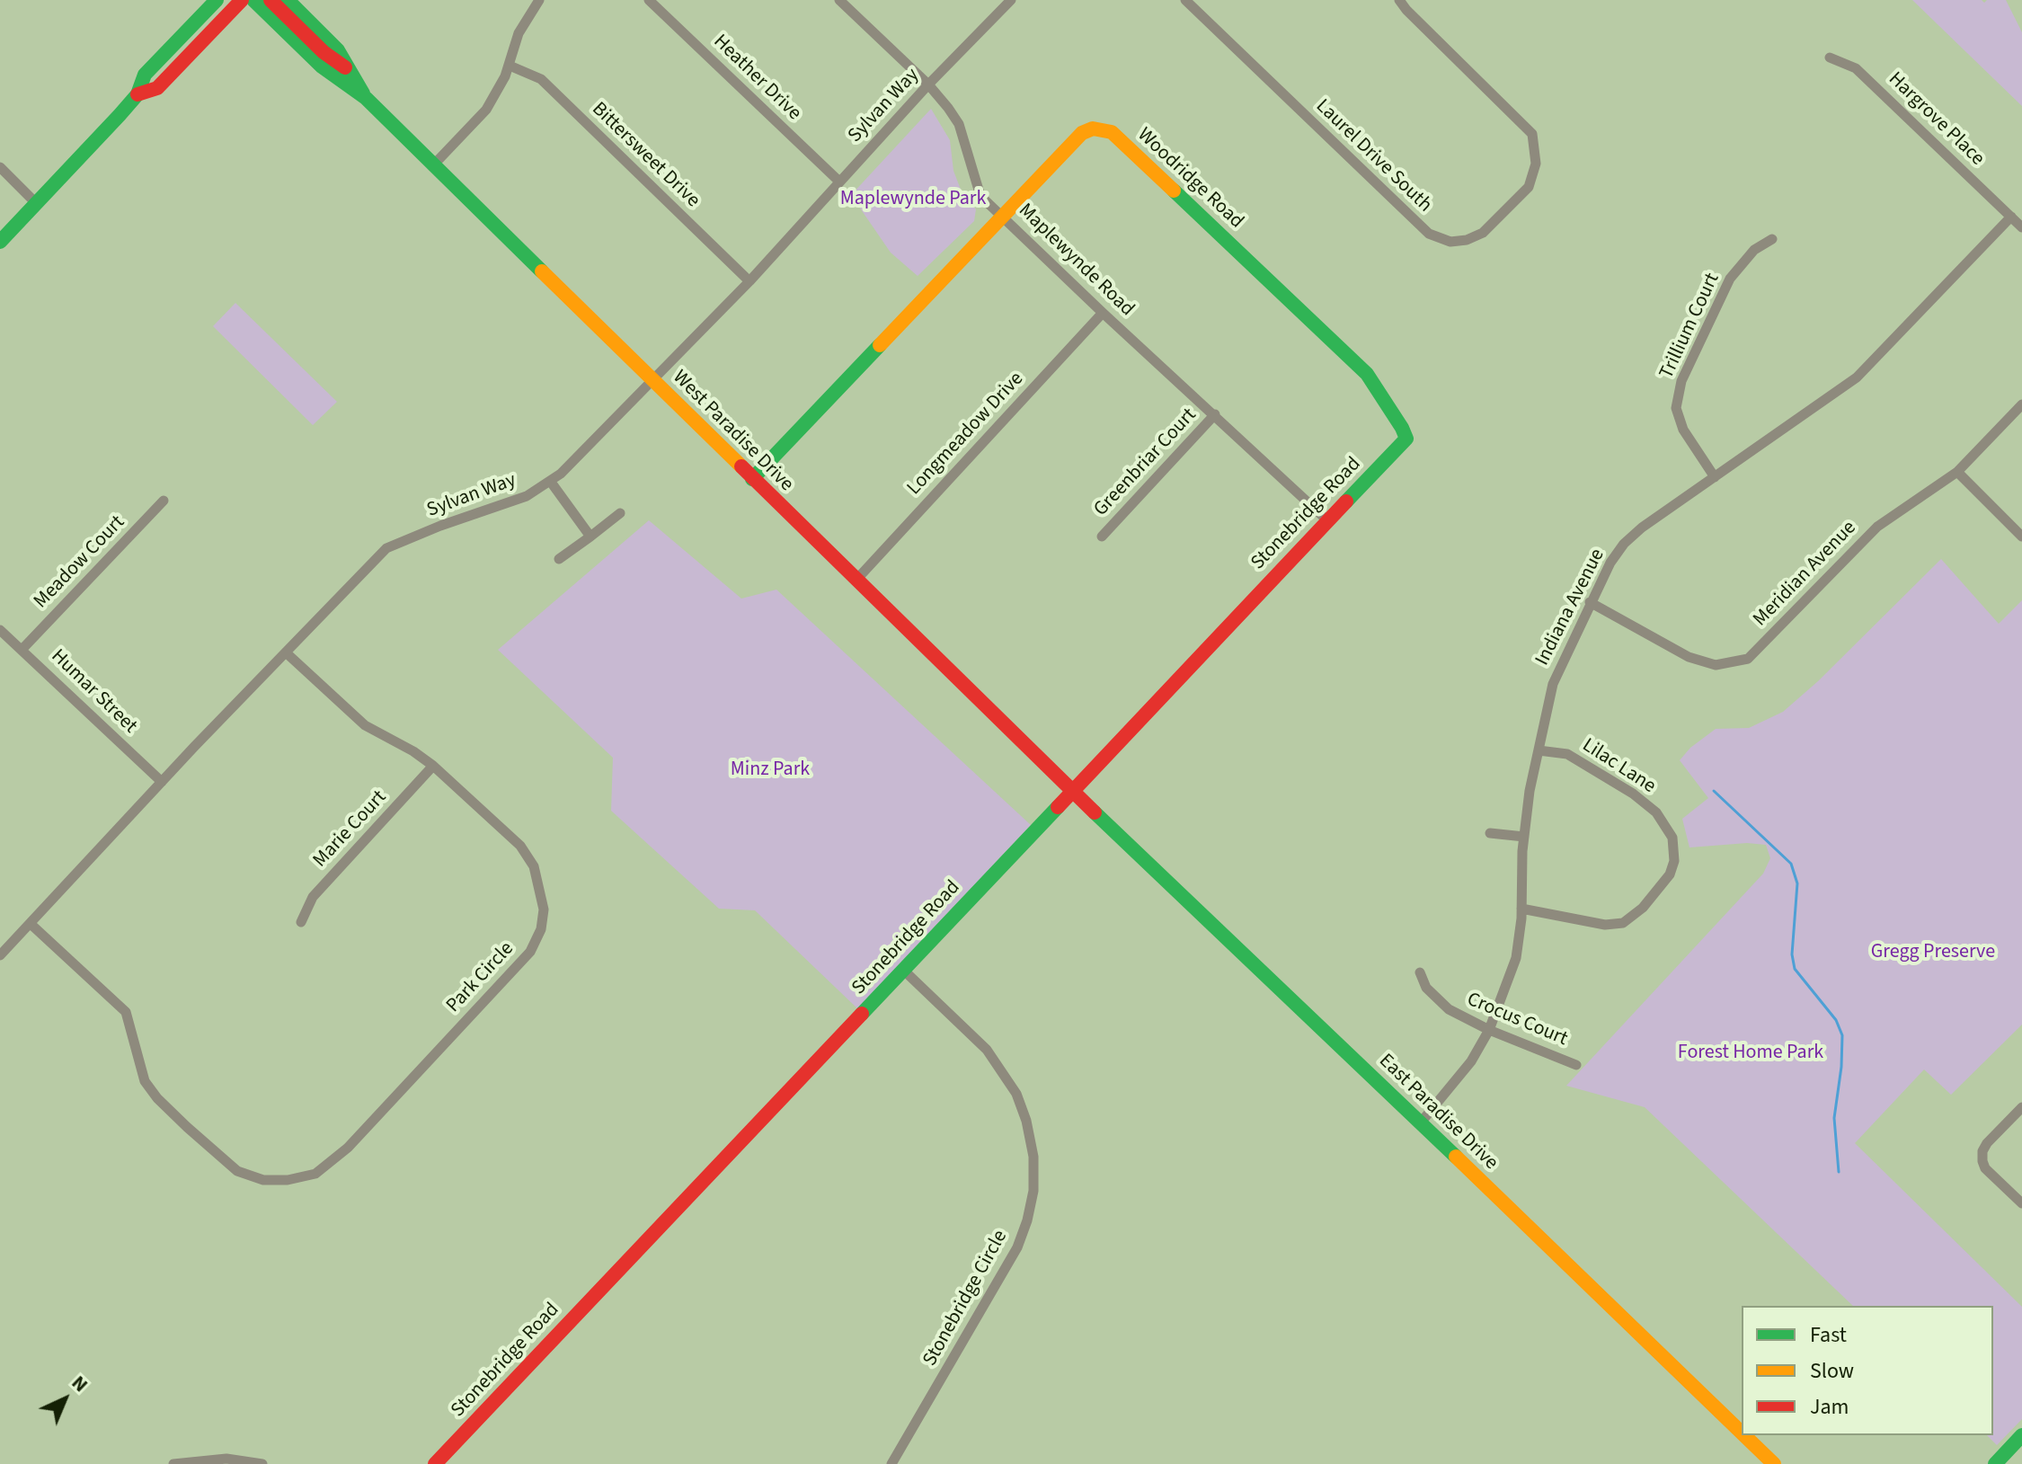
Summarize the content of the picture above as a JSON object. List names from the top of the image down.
{
  "streets": {
    "street": [
      "Heather Drive",
      "Sylvan Way",
      "Hargrove Place",
      "Bittersweet Drive",
      "Laurel Drive South",
      "Woodridge Road",
      "Maplewynde Road",
      "Trillium Court",
      "West Paradise Drive",
      "Longmeadow Drive",
      "Greenbriar Court",
      "Stonebridge Road",
      "Meadow Court",
      "Meridian Avenue",
      "Indiana Avenue",
      "Humar Street",
      "Lilac Lane",
      "Marie Court",
      "Park Circle",
      "Crocus Court",
      "East Paradise Drive",
      "Stonebridge Circle"
    ]
  },
  "crossings": [
    ["Heather Drive", "Sylvan Way"],
    ["Sylvan Way", "Bittersweet Drive"],
    ["Sylvan Way", "Maplewynde Road"],
    ["Sylvan Way", "West Paradise Drive"],
    ["Sylvan Way", "Humar Street"],
    ["Sylvan Way", "Park Circle"],
    ["Hargrove Place", "Indiana Avenue"],
    ["Woodridge Road", "Maplewynde Road"],
    ["Woodridge Road", "West Paradise Drive"],
    ["Woodridge Road", "Stonebridge Road"],
    ["Maplewynde Road", "Longmeadow Drive"],
    ["Maplewynde Road", "Greenbriar Court"],
    ["Maplewynde Road", "Stonebridge Road"],
    ["Trillium Court", "Indiana Avenue"],
    ["West Paradise Drive", "Longmeadow Drive"],
    ["West Paradise Drive", "Stonebridge Road"],
    ["West Paradise Drive", "East Paradise Drive"],
    ["Stonebridge Road", "East Paradise Drive"],
    ["Stonebridge Road", "Stonebridge Circle"],
    ["Meadow Court", "Humar Street"],
    ["Meridian Avenue", "Indiana Avenue"],
    ["Indiana Avenue", "Lilac Lane"],
    ["Indiana Avenue", "Crocus Court"],
    ["Indiana Avenue", "East Paradise Drive"],
    ["Marie Court", "Park Circle"]
  ],
  "parks": [
    "Maplewynde Park",
    "Minz Park",
    "Gregg Preserve",
    "Forest Home Park"
  ],
  "legend": ["Fast", "Slow", "Jam"],
  "north": "top right"
}
